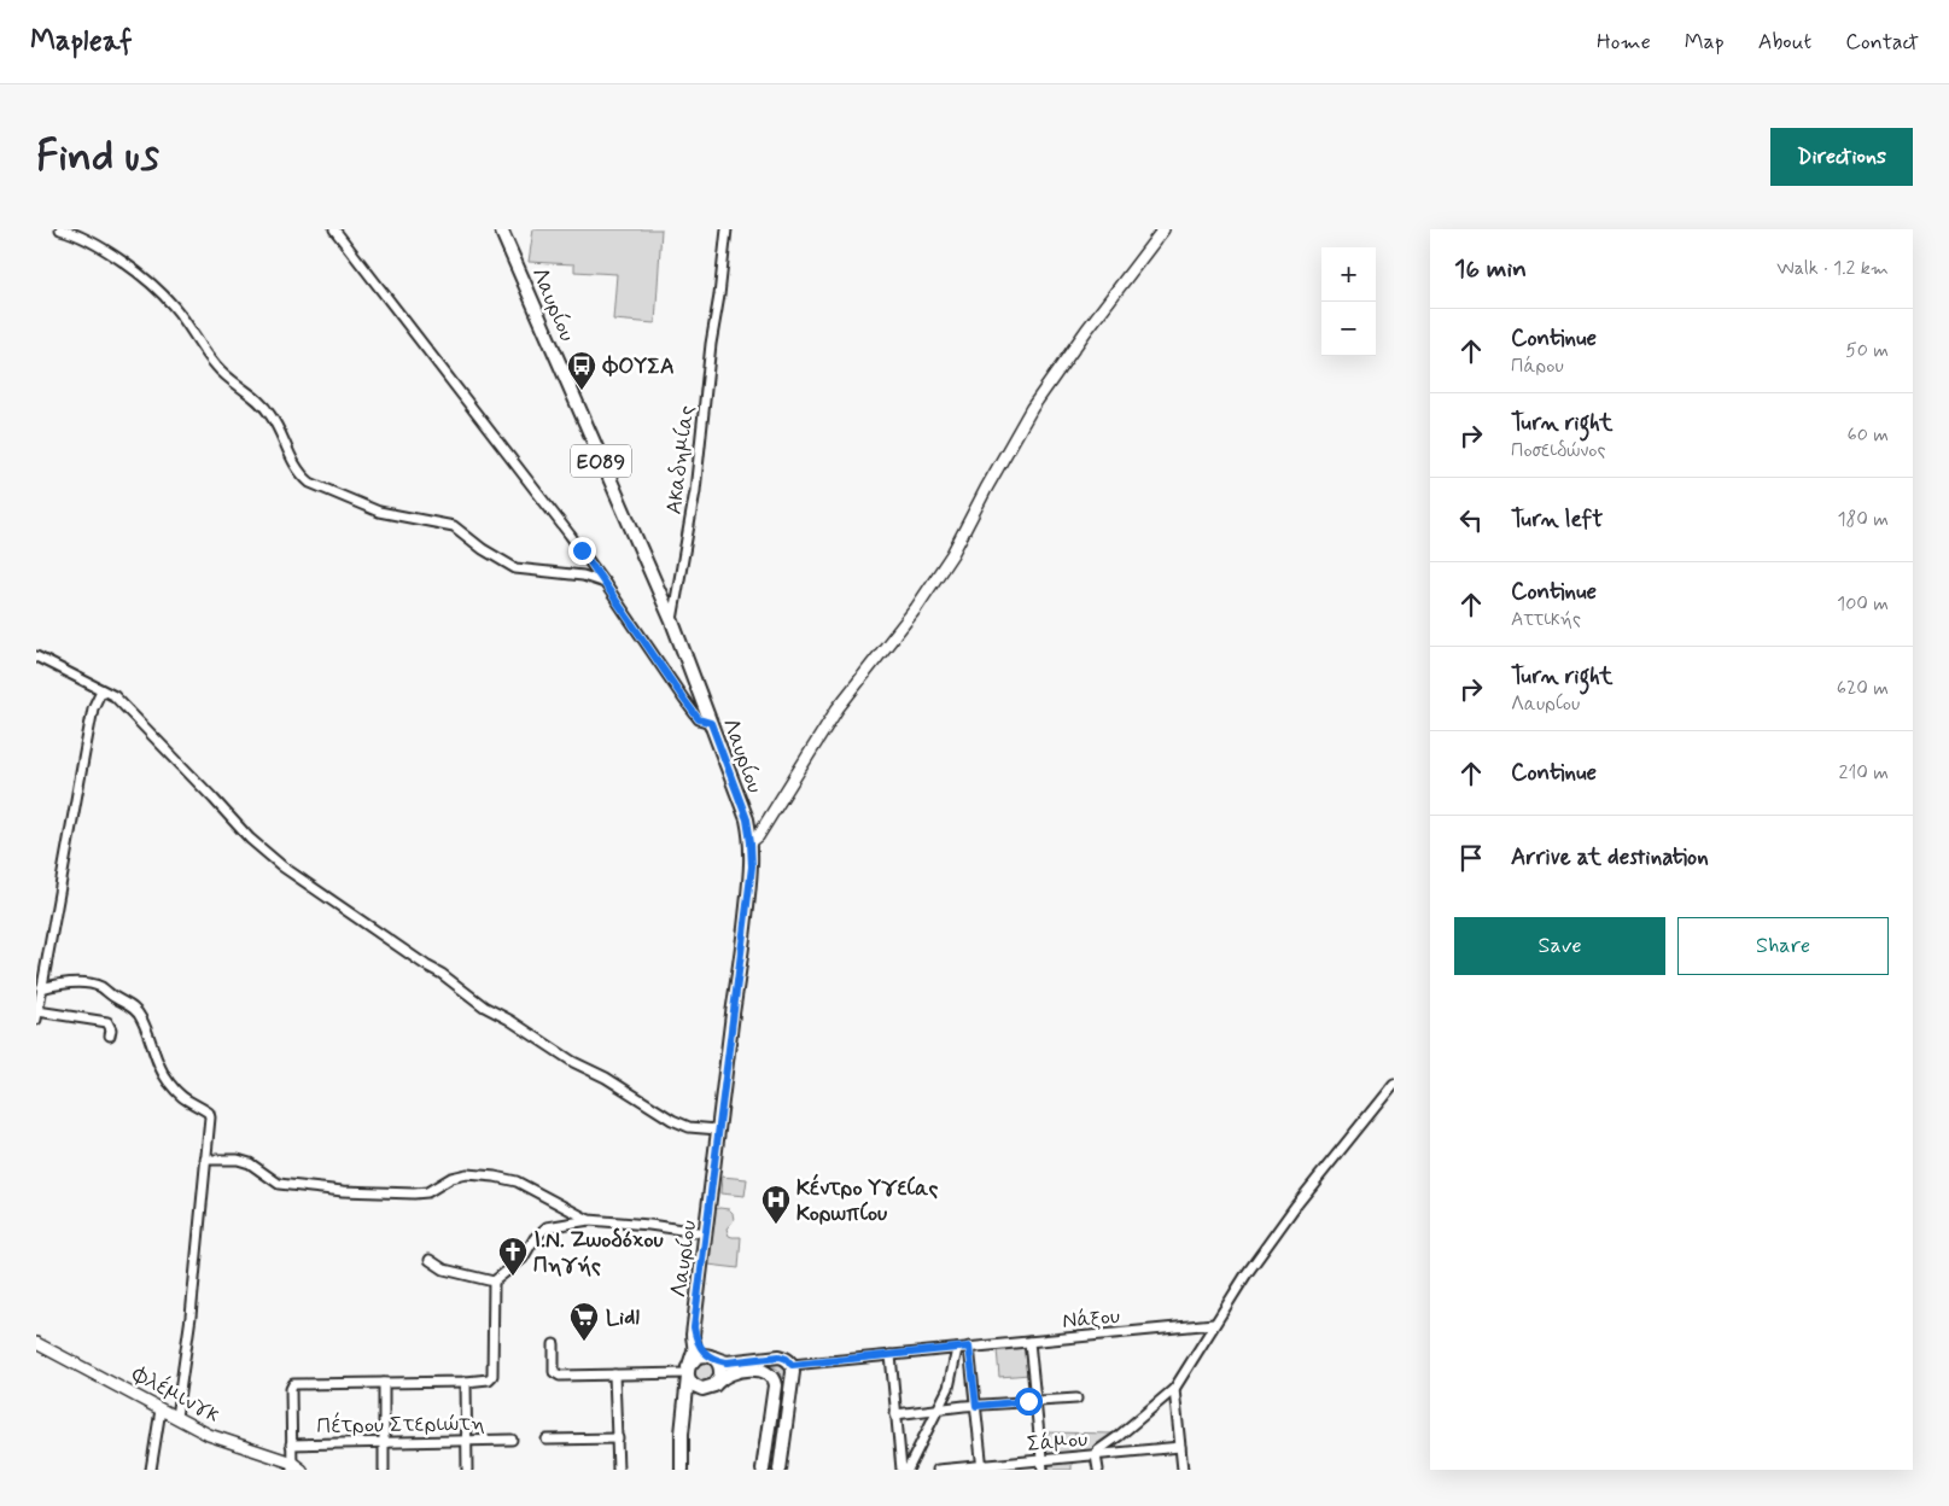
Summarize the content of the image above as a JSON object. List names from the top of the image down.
{
  "streets": {
    "main road": ["Λαυρίου", "ΕΟ89"],
    "street": [
      "Ακαδημίας",
      "Νάξου",
      "Φλέμινγκ",
      "Πέτρου Στεριώτη",
      "Σάμου"
    ]
  },
  "crossings": [
    ["Λαυρίου", "Ακαδημίας"],
    ["Λαυρίου", "ΕΟ89"]
  ],
  "places": {
    "bus stop": ["ΦΟΥΣΑ"],
    "hospital": ["Κέντρο Υγείας Κορωπίου"],
    "church": ["Ι.Ν. Ζωοδόχου Πηγής"],
    "supermarket": ["Lidl"]
  },
  "page": {
    "header": "Mapleaf",
    "nav": [
      "Home",
      "Map",
      "About",
      "Contact"
    ],
    "buttons": [
      "Directions",
      ["Save", "Share"]
    ],
    "title": "Find us",
    "heading": ["16 min", "Walk · 1.2 km"],
    "map_buttons": ["+", "−"],
    "list": [
      ["Continue", "Πάρου", "50 m"],
      ["Turn right", "Ποσειδώνος", "60 m"],
      ["Turn left", "180 m"],
      ["Continue", "Αττικής", "100 m"],
      ["Turn right", "Λαυρίου", "620 m"],
      ["Continue", "210 m"],
      "Arrive at destination"
    ]
  }
}
